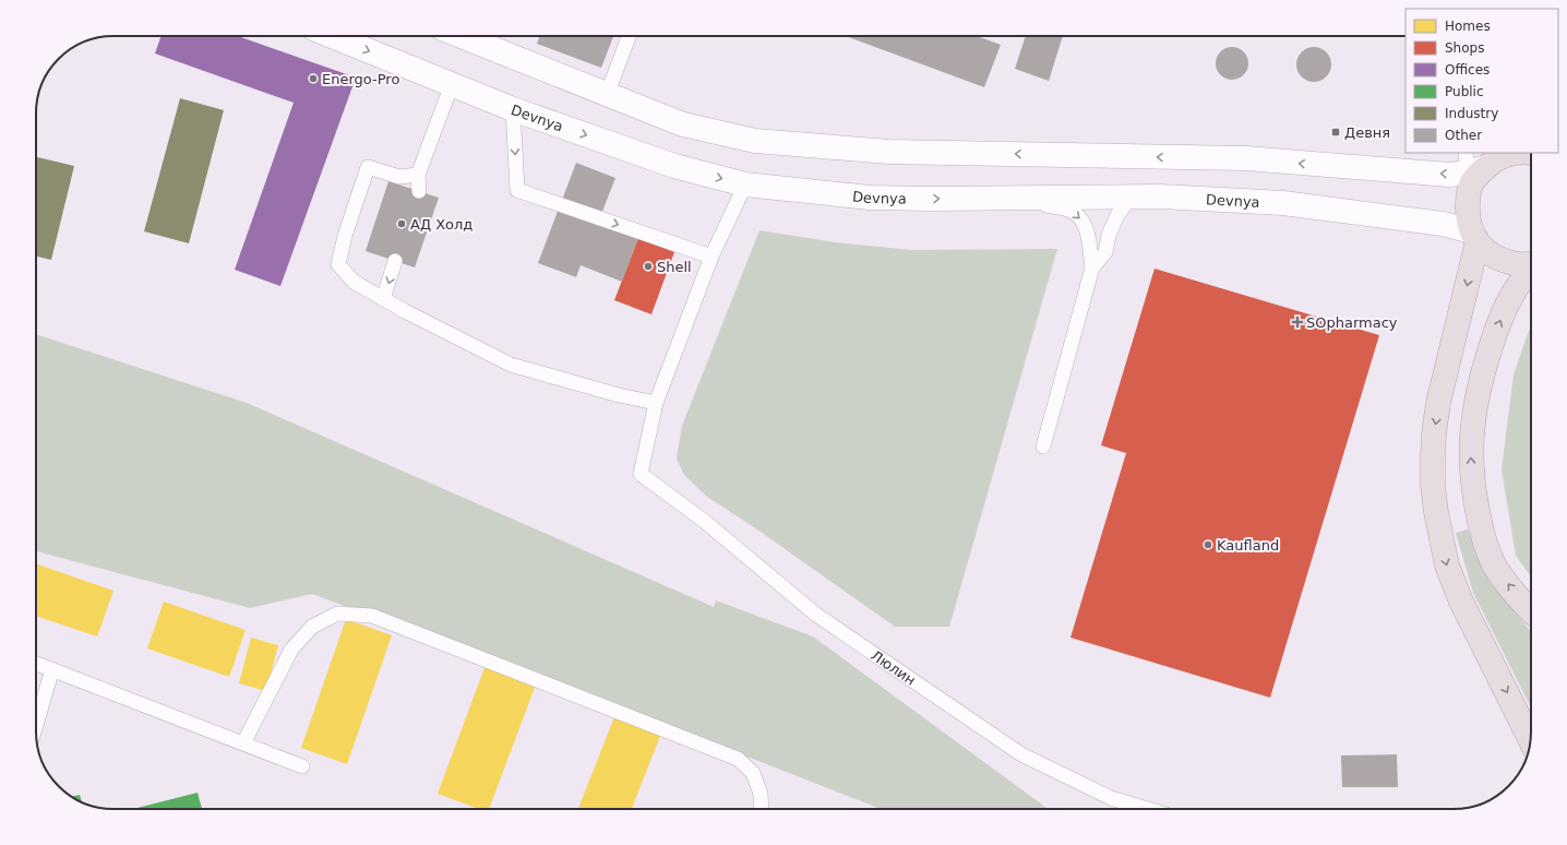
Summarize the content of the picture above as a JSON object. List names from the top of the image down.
{
  "streets": {
    "main road": ["Devnya"],
    "lane": ["Люлин"]
  },
  "places": {
    "other": [
      "Energo-Pro",
      "АД Холд",
      "Shell",
      "Kaufland"
    ],
    "transit": ["Девня"],
    "health": ["SOpharmacy"]
  },
  "legend": [
    "Homes",
    "Shops",
    "Offices",
    "Public",
    "Industry",
    "Other"
  ]
}
